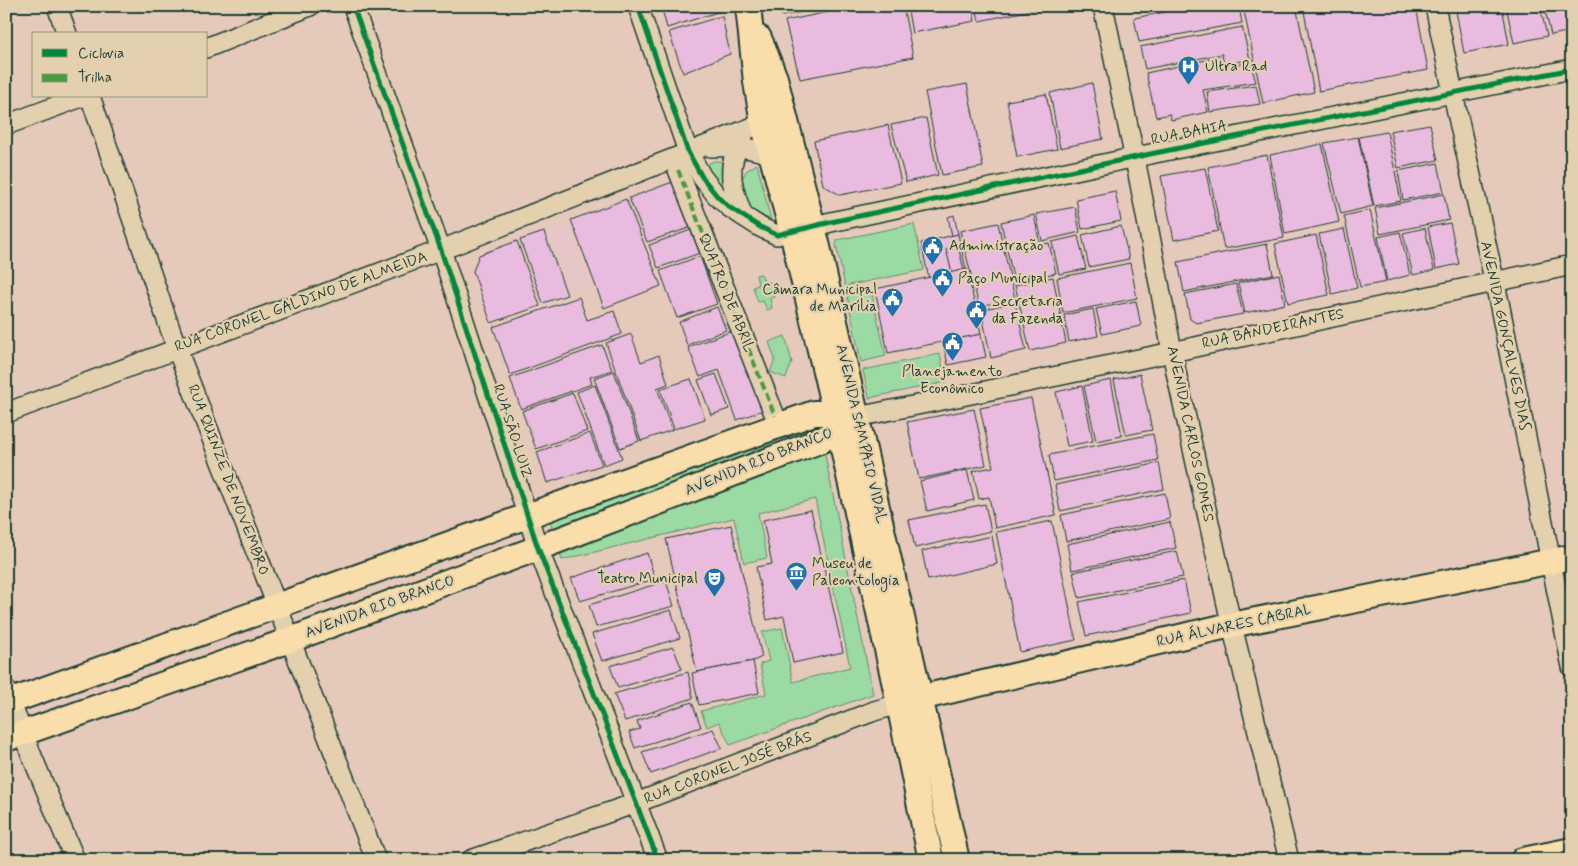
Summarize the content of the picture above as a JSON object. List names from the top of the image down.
{
  "streets": {
    "main road": ["AVENIDA SAMPAIO VIDAL", "AVENIDA RIO BRANCO", "RUA ÁLVARES CABRAL"],
    "street": [
      "RUA BAHIA",
      "QUATRO DE ABRIL",
      "RUA CORONEL GALDINO DE ALMEIDA",
      "RUA BANDEIRANTES",
      "AVENIDA GONÇALVES DIAS",
      "RUA SÃO LUIZ",
      "AVENIDA CARLOS GOMES",
      "RUA QUINZE DE NOVEMBRO",
      "RUA CORONEL JOSÉ BRÁS"
    ]
  },
  "crossings": [
    ["RUA BAHIA", "RUA CORONEL GALDINO DE ALMEIDA"],
    ["RUA BAHIA", "AVENIDA GONÇALVES DIAS"],
    ["RUA BAHIA", "AVENIDA SAMPAIO VIDAL"],
    ["RUA BAHIA", "AVENIDA CARLOS GOMES"],
    ["RUA CORONEL GALDINO DE ALMEIDA", "RUA SÃO LUIZ"],
    ["RUA CORONEL GALDINO DE ALMEIDA", "AVENIDA SAMPAIO VIDAL"],
    ["RUA CORONEL GALDINO DE ALMEIDA", "RUA QUINZE DE NOVEMBRO"],
    ["RUA BANDEIRANTES", "AVENIDA GONÇALVES DIAS"],
    ["RUA BANDEIRANTES", "AVENIDA SAMPAIO VIDAL"],
    ["RUA BANDEIRANTES", "AVENIDA CARLOS GOMES"],
    ["RUA BANDEIRANTES", "AVENIDA RIO BRANCO"],
    ["AVENIDA GONÇALVES DIAS", "RUA ÁLVARES CABRAL"],
    ["RUA SÃO LUIZ", "AVENIDA RIO BRANCO"],
    ["RUA SÃO LUIZ", "RUA CORONEL JOSÉ BRÁS"],
    ["AVENIDA SAMPAIO VIDAL", "AVENIDA RIO BRANCO"],
    ["AVENIDA SAMPAIO VIDAL", "RUA ÁLVARES CABRAL"],
    ["AVENIDA SAMPAIO VIDAL", "RUA CORONEL JOSÉ BRÁS"],
    ["AVENIDA CARLOS GOMES", "RUA ÁLVARES CABRAL"],
    ["AVENIDA RIO BRANCO", "RUA QUINZE DE NOVEMBRO"],
    ["RUA ÁLVARES CABRAL", "RUA CORONEL JOSÉ BRÁS"]
  ],
  "places": {
    "hospital": ["Ultra Rad"],
    "public building": [
      "Administração",
      "Paço Municipal",
      "Câmara Municipal de Marília",
      "Secretaria da Fazenda",
      "Planejamento Econômico"
    ],
    "museum": ["Museu de Paleontologia"],
    "theatre": ["Teatro Municipal"]
  },
  "legend": ["Ciclovia", "Trilha"]
}
